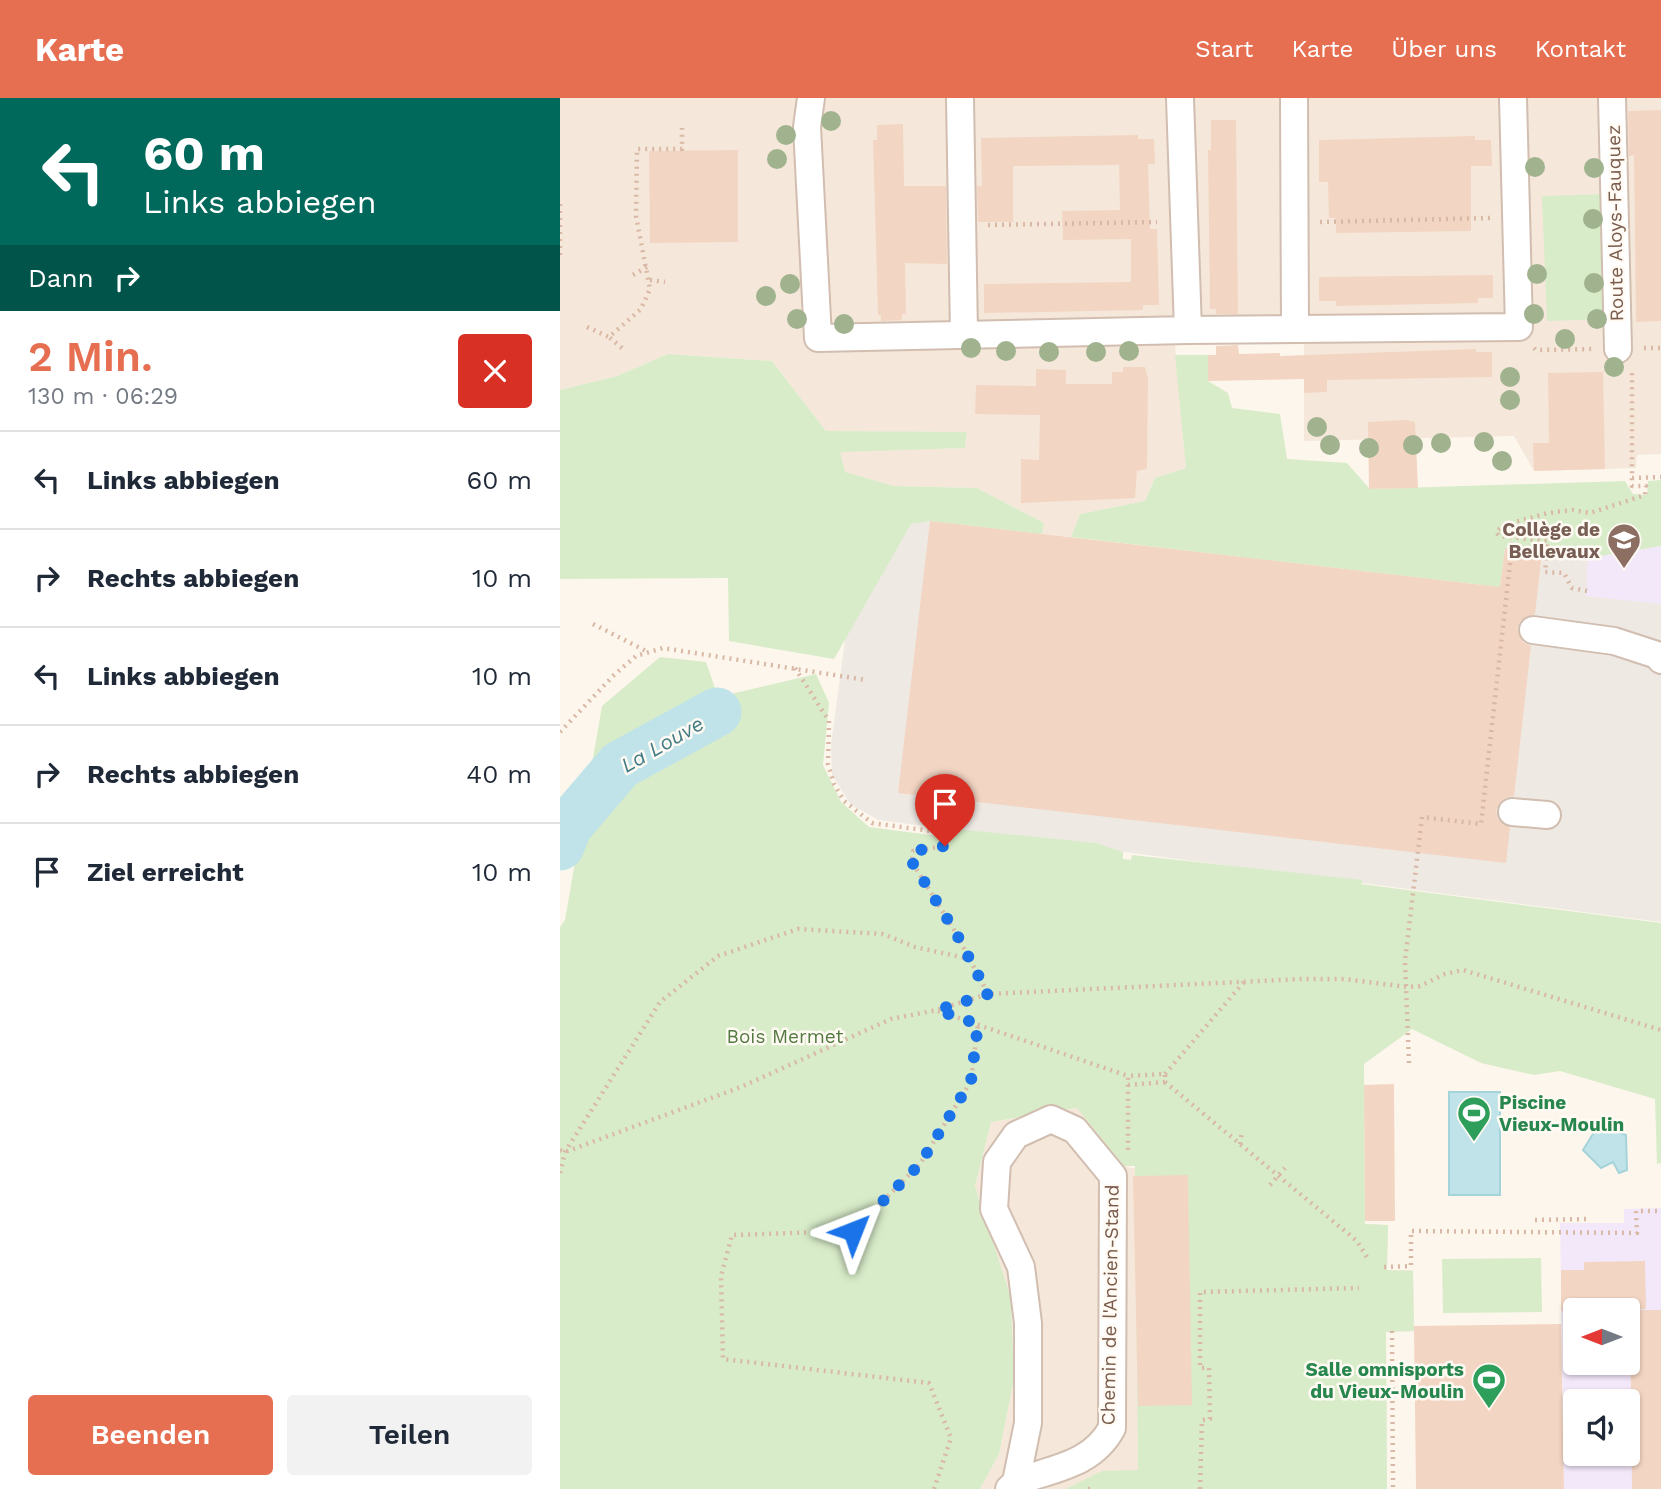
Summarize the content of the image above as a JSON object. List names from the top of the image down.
{
  "streets": {
    "street": ["Route Aloys-Fauquez", "Chemin de l'Ancien-Stand"]
  },
  "water": ["La Louve"],
  "parks": ["Bois Mermet"],
  "places": {
    "school or university": ["Collège de Bellevaux"],
    "sports": ["Piscine Vieux-Moulin", "Salle omnisports du Vieux-Moulin"]
  },
  "north": "left",
  "page": {
    "header": "Karte",
    "nav": [
      "Start",
      "Karte",
      "Über uns",
      "Kontakt"
    ],
    "turn": ["60 m", "Links abbiegen"],
    "then": "Dann",
    "heading": ["2 Min.", "130 m · 06:29"],
    "list": [
      {
        "name": "Links abbiegen",
        "value": "60 m"
      },
      {
        "name": "Rechts abbiegen",
        "value": "10 m"
      },
      {
        "name": "Links abbiegen",
        "value": "10 m"
      },
      {
        "name": "Rechts abbiegen",
        "value": "40 m"
      },
      {
        "name": "Ziel erreicht",
        "value": "10 m"
      }
    ],
    "buttons": ["Beenden", "Teilen"]
  }
}
